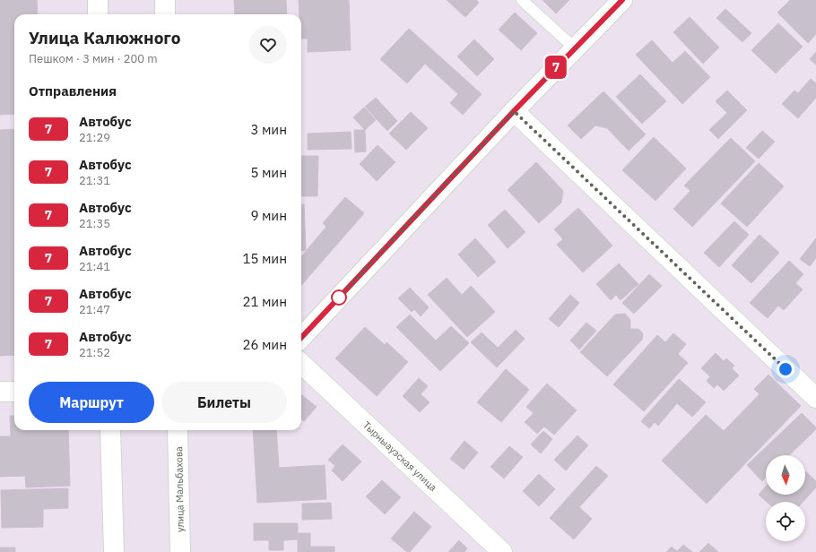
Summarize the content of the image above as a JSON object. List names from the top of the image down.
{
  "streets": {
    "street": ["Тырныаузская улица", "улица Мальбахова"]
  },
  "lines": ["bus line 7"],
  "north": "bottom",
  "page": {
    "on_map": "7",
    "heading": [
      ["Улица Калюжного", "Пешком · 3 мин · 200 m"],
      "Отправления"
    ],
    "list": [
      {
        "mark": "7",
        "name": "Автобус",
        "note": "21:29",
        "value": "3 мин"
      },
      {
        "mark": "7",
        "name": "Автобус",
        "note": "21:31",
        "value": "5 мин"
      },
      {
        "mark": "7",
        "name": "Автобус",
        "note": "21:35",
        "value": "9 мин"
      },
      {
        "mark": "7",
        "name": "Автобус",
        "note": "21:41",
        "value": "15 мин"
      },
      {
        "mark": "7",
        "name": "Автобус",
        "note": "21:47",
        "value": "21 мин"
      },
      {
        "mark": "7",
        "name": "Автобус",
        "note": "21:52",
        "value": "26 мин"
      }
    ],
    "buttons": ["Маршрут", "Билеты"]
  }
}
